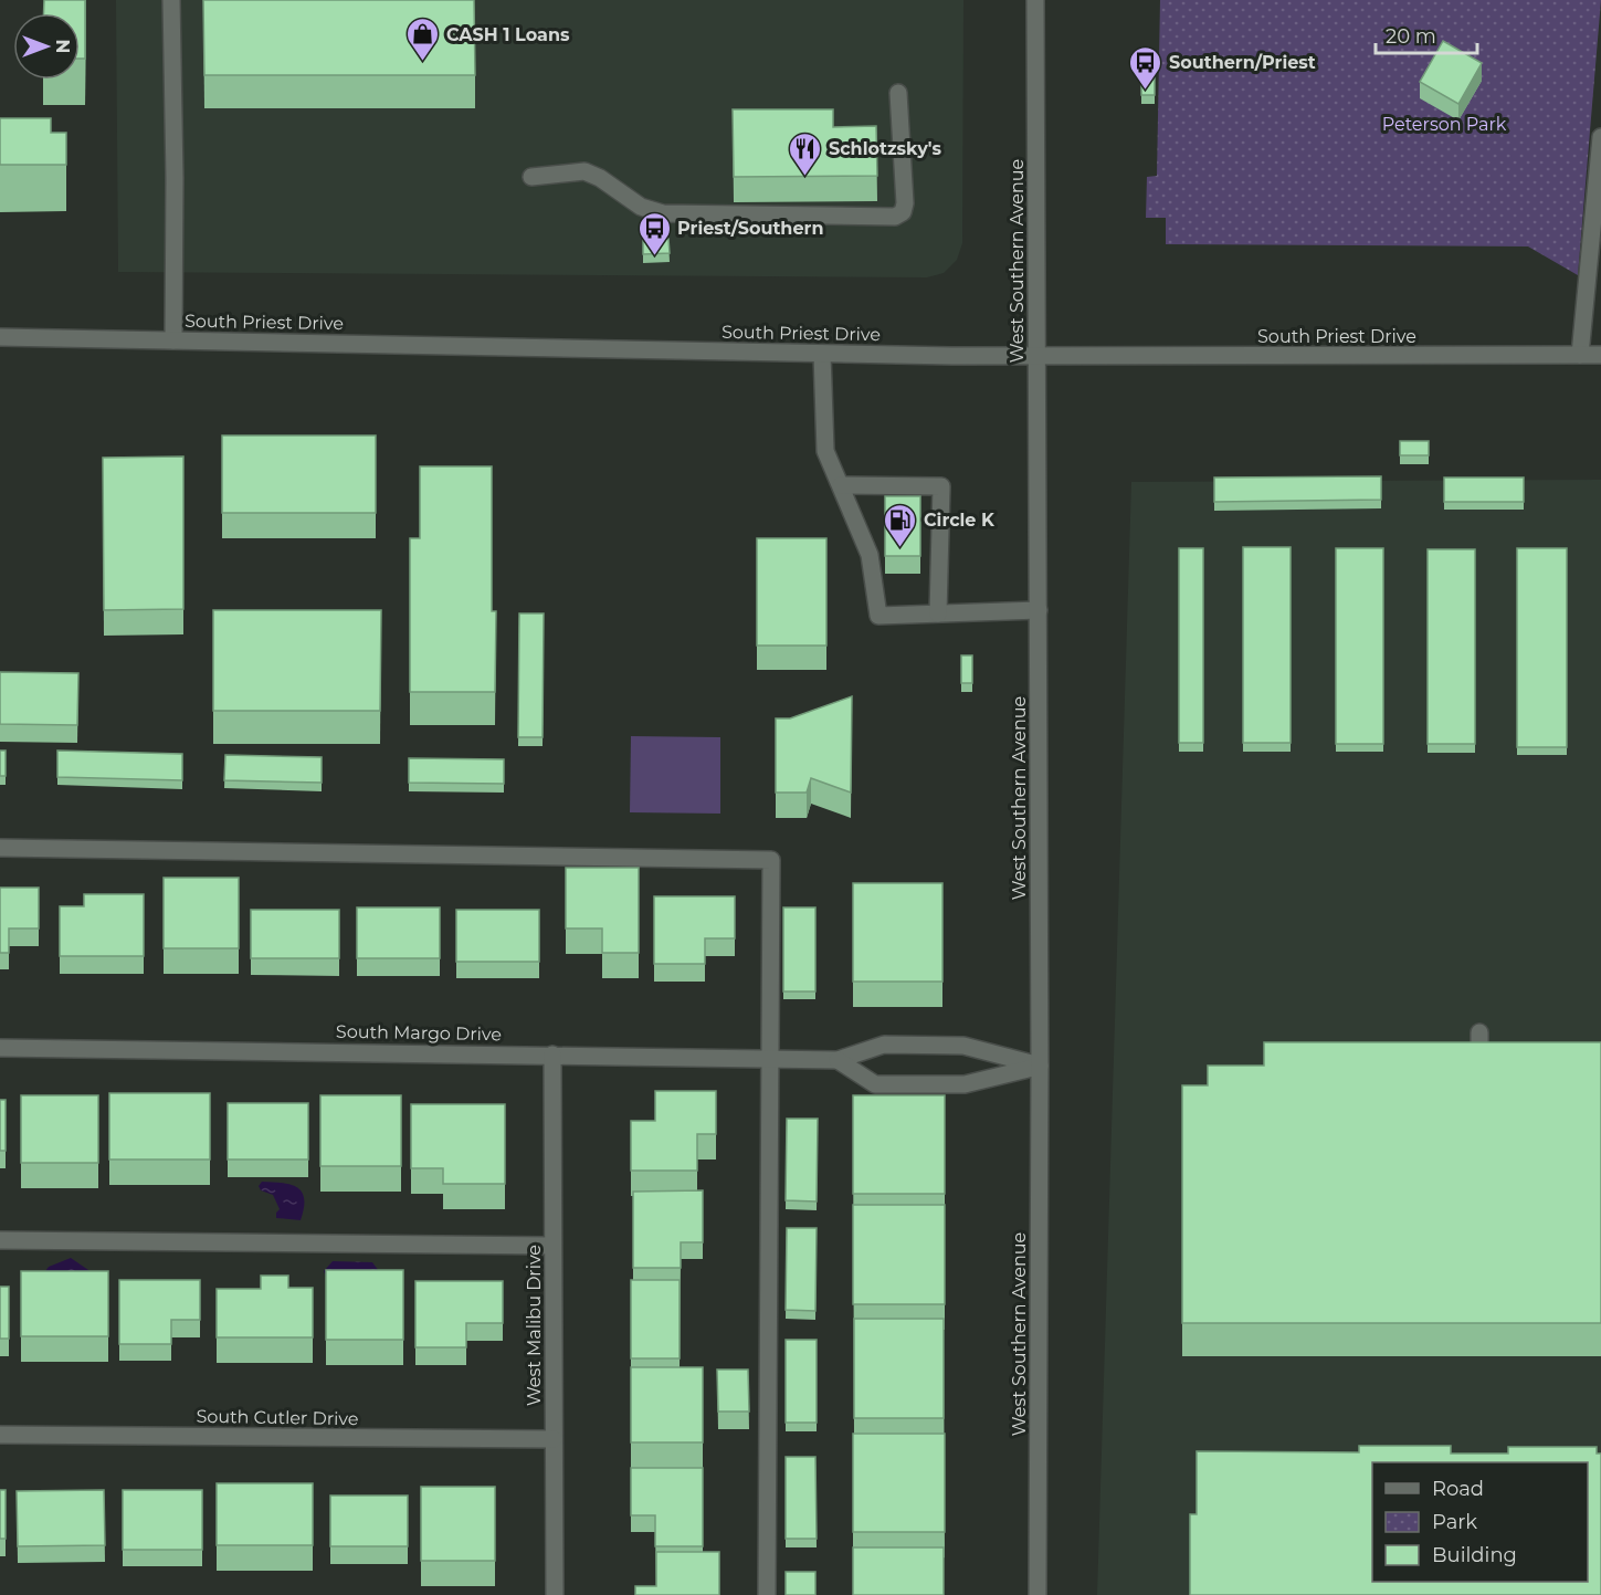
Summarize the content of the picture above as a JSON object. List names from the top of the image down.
{
  "streets": {
    "main road": [
      "West Southern Avenue",
      "South Priest Drive",
      "South Margo Drive",
      "West Malibu Drive",
      "South Cutler Drive"
    ]
  },
  "crossings": [
    ["West Southern Avenue", "South Priest Drive"],
    ["West Southern Avenue", "South Margo Drive"],
    ["South Margo Drive", "West Malibu Drive"],
    ["West Malibu Drive", "South Cutler Drive"]
  ],
  "parks": ["Peterson Park"],
  "places": {
    "shop": ["CASH 1 Loans"],
    "bus stop": ["Southern/Priest", "Priest/Southern"],
    "restaurant": ["Schlotzsky's"],
    "fuel station": ["Circle K"]
  },
  "legend": ["Road", "Park", "Building"],
  "scale_bar": "20 m",
  "north": "right"
}
